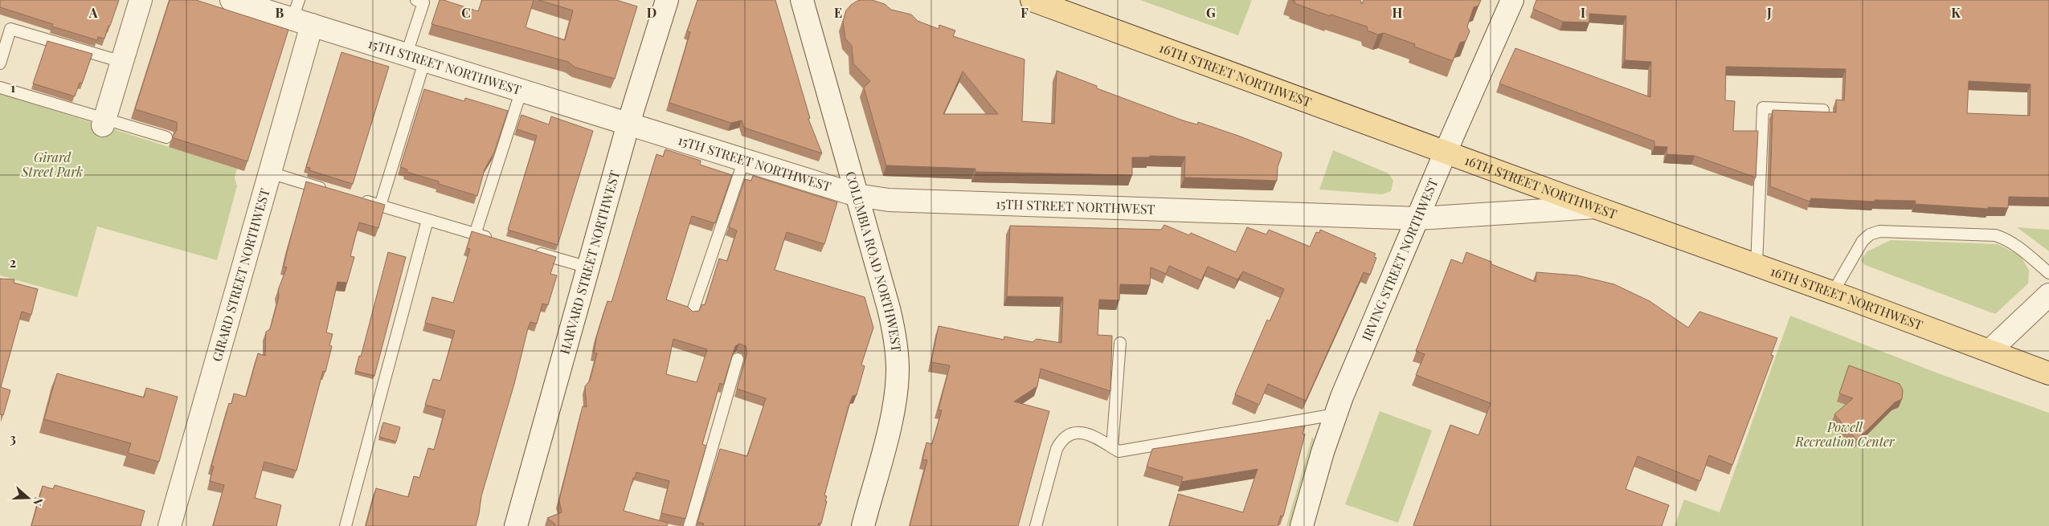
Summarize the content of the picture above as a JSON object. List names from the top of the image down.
{
  "streets": {
    "main road": ["16TH STREET NORTHWEST"],
    "street": [
      "15TH STREET NORTHWEST",
      "IRVING STREET NORTHWEST",
      "COLUMBIA ROAD NORTHWEST",
      "HARVARD STREET NORTHWEST",
      "GIRARD STREET NORTHWEST"
    ]
  },
  "crossings": [
    ["15TH STREET NORTHWEST", "16TH STREET NORTHWEST"],
    ["15TH STREET NORTHWEST", "IRVING STREET NORTHWEST"],
    ["15TH STREET NORTHWEST", "COLUMBIA ROAD NORTHWEST"],
    ["15TH STREET NORTHWEST", "HARVARD STREET NORTHWEST"],
    ["15TH STREET NORTHWEST", "GIRARD STREET NORTHWEST"],
    ["16TH STREET NORTHWEST", "IRVING STREET NORTHWEST"]
  ],
  "parks": ["Girard Street Park", "Powell Recreation Center"],
  "north": "right",
  "grid": {
    "columns": [
      "A",
      "B",
      "C",
      "D",
      "E",
      "F",
      "G",
      "H",
      "I",
      "J",
      "K"
    ],
    "rows": ["1", "2", "3"]
  }
}
